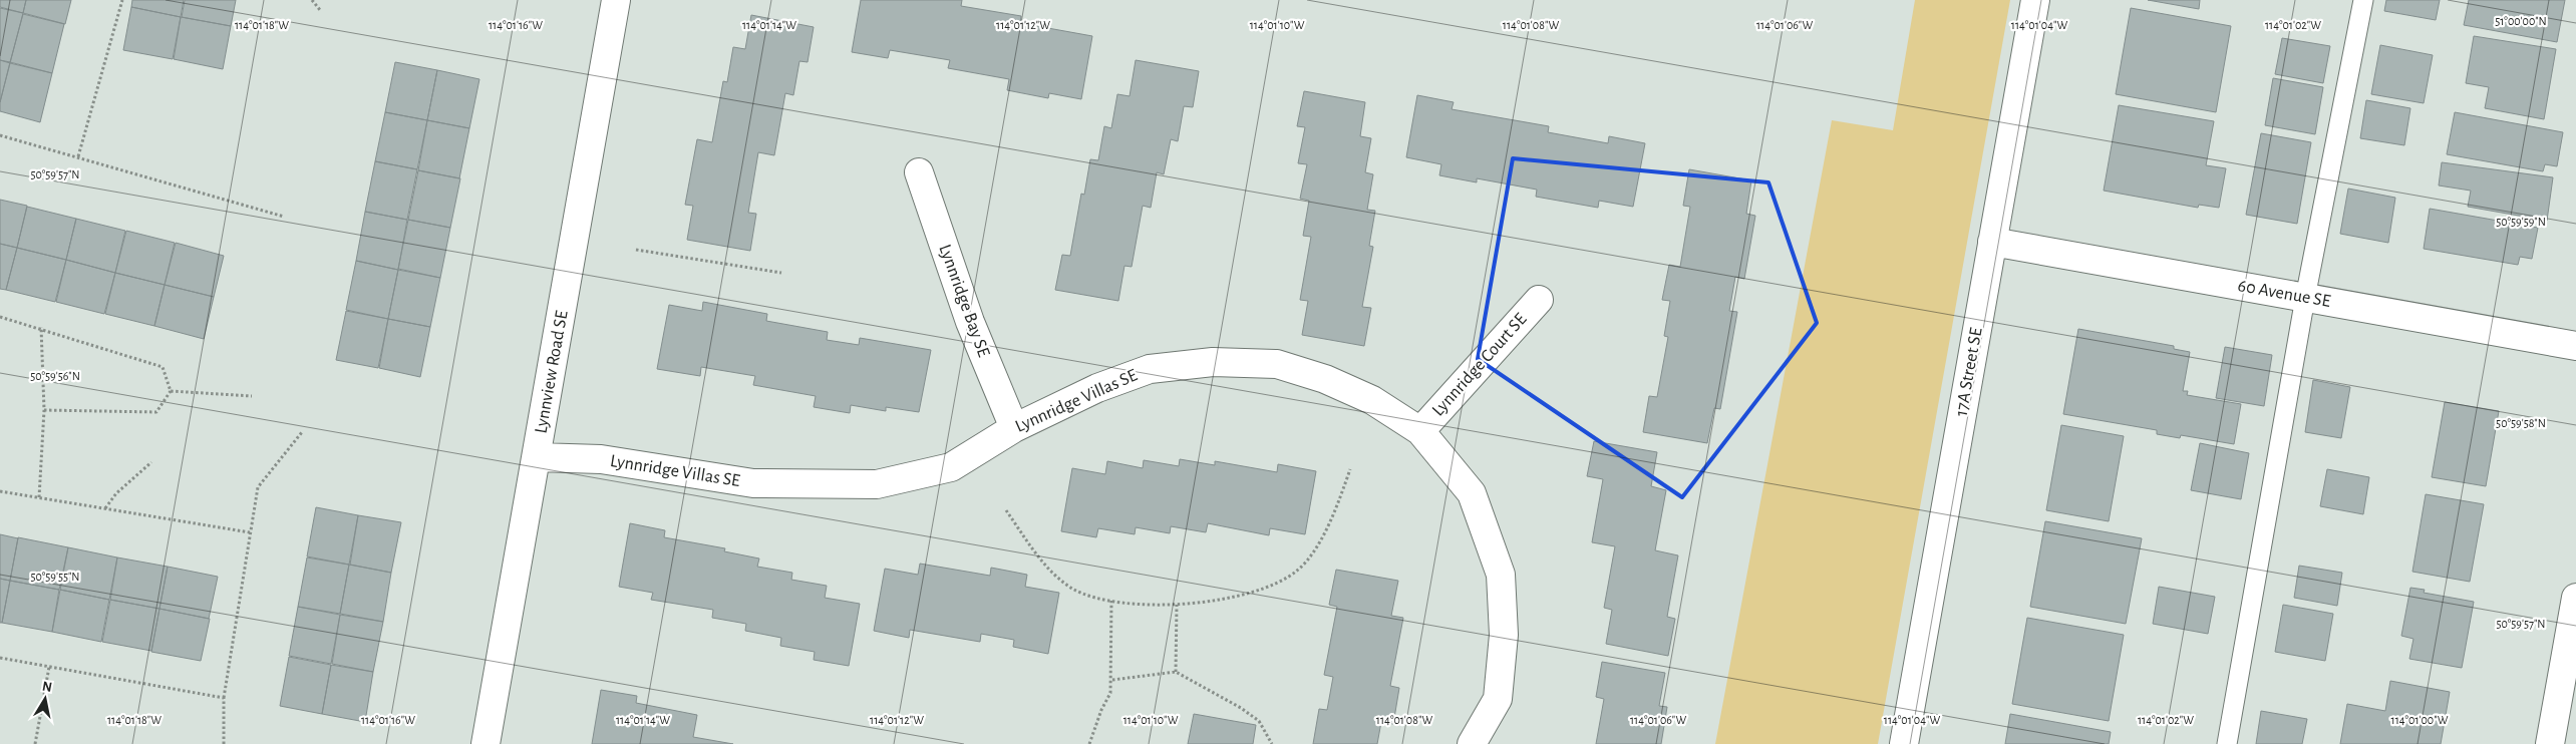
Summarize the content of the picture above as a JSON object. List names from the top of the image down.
{
  "streets": {
    "street": [
      "60 Avenue SE",
      "Lynnridge Bay SE",
      "Lynnridge Court SE",
      "Lynnview Road SE",
      "17A Street SE",
      "Lynnridge Villas SE"
    ]
  },
  "crossings": [
    ["60 Avenue SE", "17A Street SE"],
    ["Lynnridge Bay SE", "Lynnridge Villas SE"],
    ["Lynnridge Court SE", "Lynnridge Villas SE"],
    ["Lynnview Road SE", "Lynnridge Villas SE"]
  ],
  "north": "top",
  "coordinates": [
    "51°00'00\"N",
    "114°01'18\"W",
    "114°01'16\"W",
    "114°01'14\"W",
    "114°01'12\"W",
    "114°01'10\"W",
    "114°01'08\"W",
    "114°01'06\"W",
    "114°01'04\"W",
    "114°01'02\"W",
    "50°59'57\"N",
    "50°59'59\"N",
    "50°59'56\"N",
    "50°59'58\"N",
    "50°59'55\"N",
    "114°01'00\"W"
  ]
}
